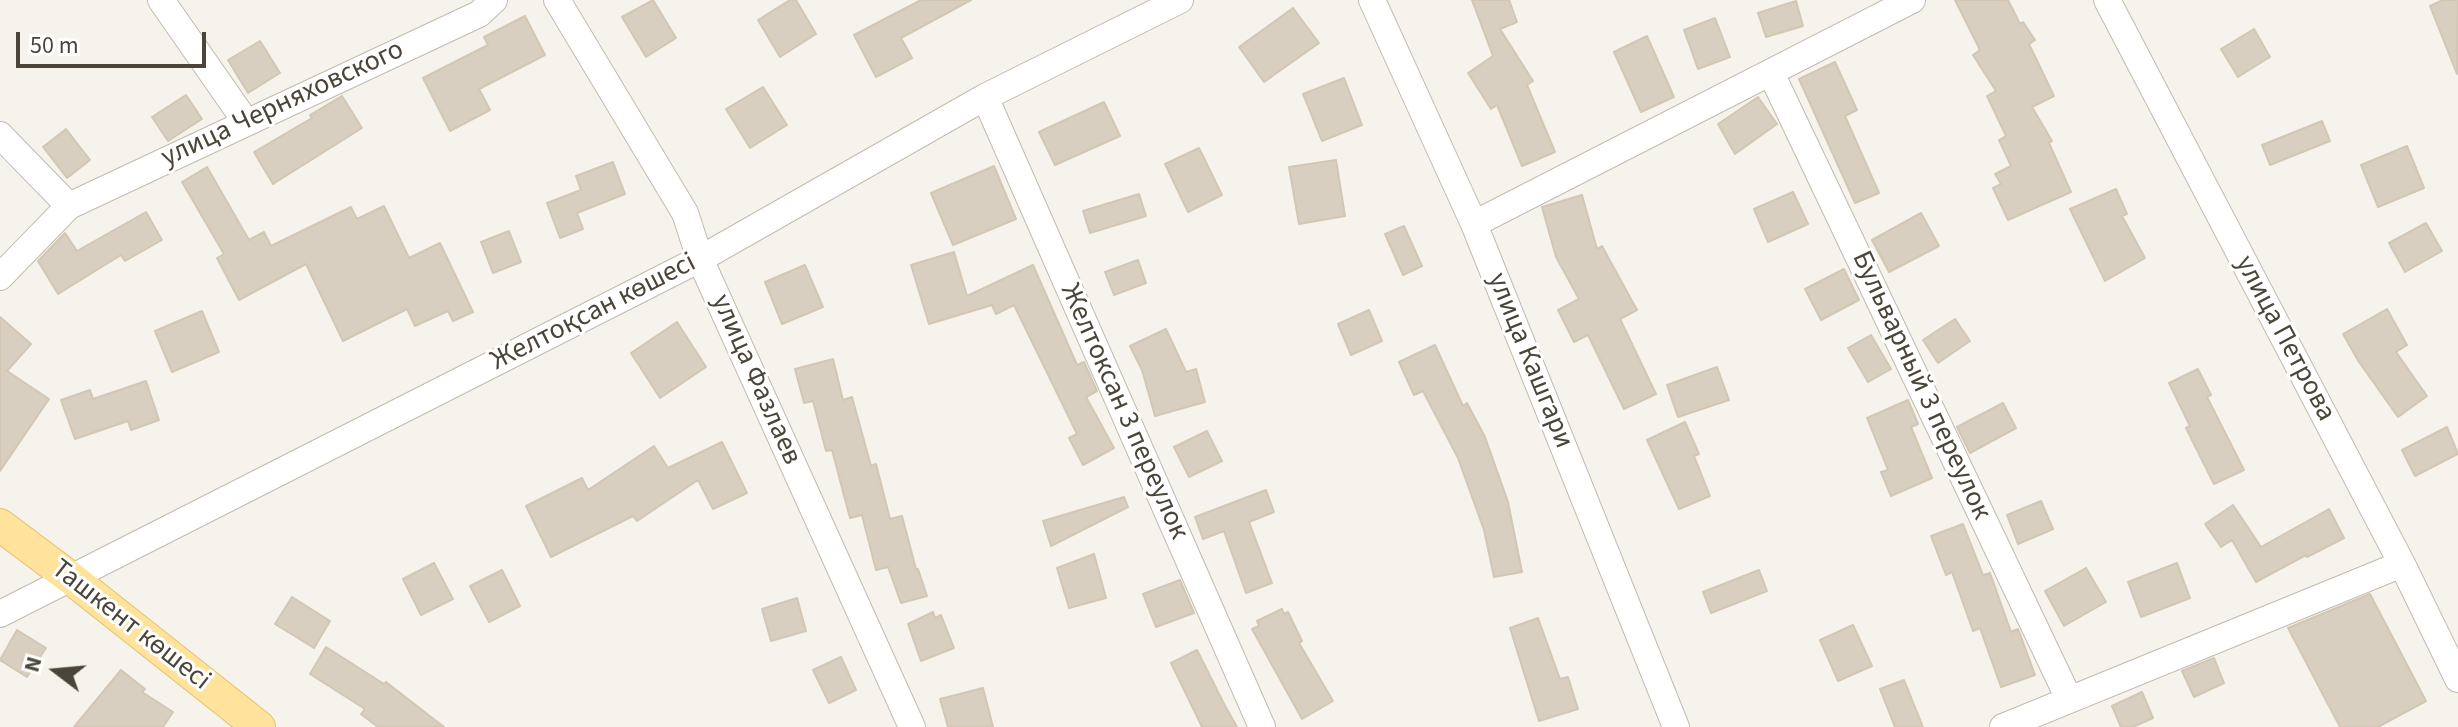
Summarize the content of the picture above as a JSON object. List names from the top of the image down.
{
  "streets": {
    "main road": ["Ташкент көшесі"],
    "street": [
      "улица Черняховского",
      "Желтоқсан көшесі",
      "улица Петрова",
      "улица Кашгари",
      "улица Фазлаев",
      "Бульварный 3 переулок",
      "Желтоксан 3 переулок"
    ]
  },
  "crossings": [
    ["Желтоқсан көшесі", "улица Фазлаев"],
    ["Желтоқсан көшесі", "Желтоксан 3 переулок"],
    ["Желтоқсан көшесі", "Ташкент көшесі"]
  ],
  "scale_bar": "50 m",
  "north": "left"
}
